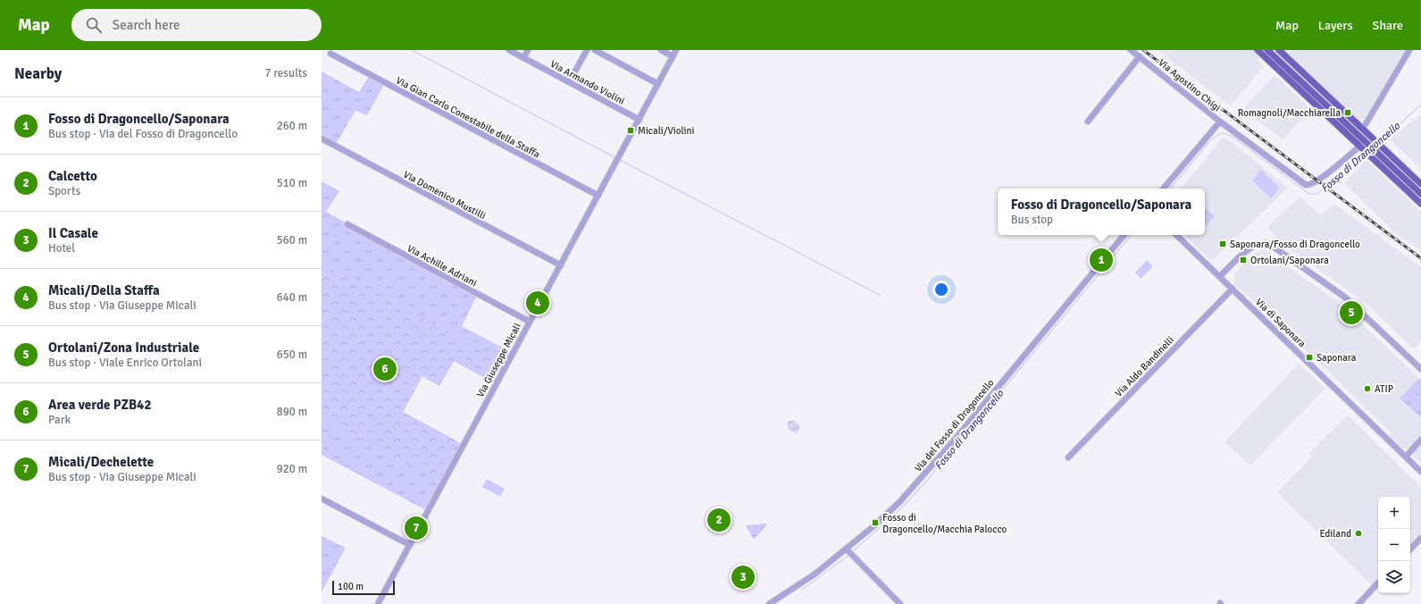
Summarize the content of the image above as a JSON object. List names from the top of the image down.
{
  "streets": {
    "street": [
      "Via Armando Violini",
      "Via Agostino Chigi",
      "Via Gian Carlo Conestabile della Staffa",
      "Via Domenico Mustilli",
      "Via Achille Adriani",
      "Via di Saponara",
      "Via Giuseppe Micali",
      "Via Aldo Bandinelli",
      "Via del Fosso di Dragoncello"
    ]
  },
  "crossings": [
    ["Via Armando Violini", "Via Giuseppe Micali"],
    ["Via Gian Carlo Conestabile della Staffa", "Via Giuseppe Micali"],
    ["Via Domenico Mustilli", "Via Giuseppe Micali"],
    ["Via Achille Adriani", "Via Giuseppe Micali"],
    ["Via di Saponara", "Via Aldo Bandinelli"]
  ],
  "water": ["Fosso di Drangoncello"],
  "places": {
    "transit": [
      "Romagnoli/Macchiarella",
      "Micali/Violini",
      "Saponara/Fosso di Dragoncello",
      "Ortolani/Saponara",
      "Saponara",
      "Fosso di Dragoncello/Macchia Palocco"
    ],
    "other": ["ATIP", "Ediland"]
  },
  "scale_bar": "100 m",
  "page": {
    "header": "Map",
    "search": "Search here",
    "nav": ["Map", "Layers", "Share"],
    "heading": ["Nearby", "7 results"],
    "list": [
      {
        "mark": "1",
        "name": "Fosso di Dragoncello/Saponara",
        "note": "Bus stop · Via del Fosso di Dragoncello",
        "value": "260 m"
      },
      {
        "mark": "2",
        "name": "Calcetto",
        "note": "Sports",
        "value": "510 m"
      },
      {
        "mark": "3",
        "name": "Il Casale",
        "note": "Hotel",
        "value": "560 m"
      },
      {
        "mark": "4",
        "name": "Micali/Della Staffa",
        "note": "Bus stop · Via Giuseppe Micali",
        "value": "640 m"
      },
      {
        "mark": "5",
        "name": "Ortolani/Zona Industriale",
        "note": "Bus stop · Viale Enrico Ortolani",
        "value": "650 m"
      },
      {
        "mark": "6",
        "name": "Area verde PZB42",
        "note": "Park",
        "value": "890 m"
      },
      {
        "mark": "7",
        "name": "Micali/Dechelette",
        "note": "Bus stop · Via Giuseppe Micali",
        "value": "920 m"
      }
    ],
    "popup": ["Fosso di Dragoncello/Saponara", "Bus stop"],
    "pins": [
      "1",
      "4",
      "5",
      "6",
      "2",
      "7",
      "3"
    ],
    "map_buttons": ["+", "−"],
    "scale": "100 m"
  }
}
